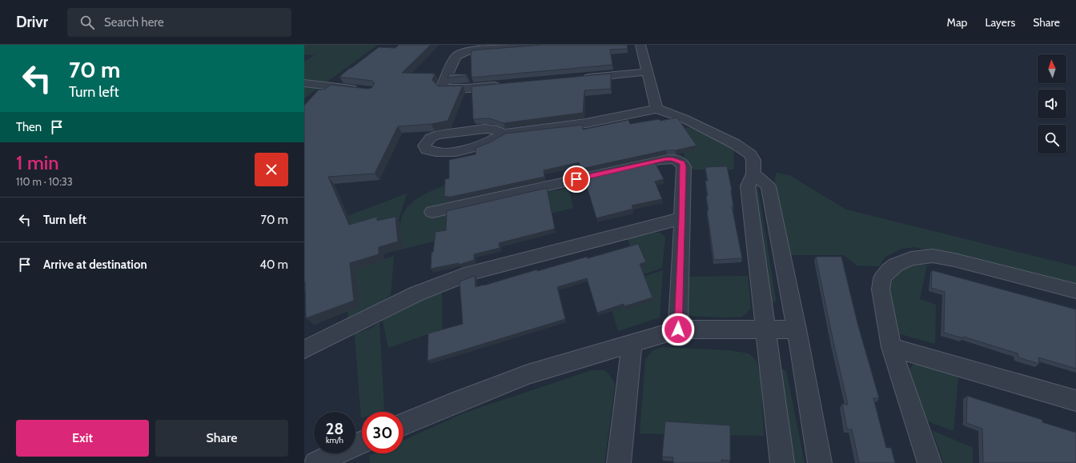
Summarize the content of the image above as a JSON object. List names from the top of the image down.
{
  "north": "top",
  "page": {
    "header": "Drivr",
    "search": "Search here",
    "nav": ["Map", "Layers", "Share"],
    "turn": ["70 m", "Turn left"],
    "then": "Then",
    "heading": ["1 min", "110 m · 10:33"],
    "list": [
      {
        "name": "Turn left",
        "value": "70 m"
      },
      {
        "name": "Arrive at destination",
        "value": "40 m"
      }
    ],
    "speed": "28 km/h",
    "limit": "30",
    "buttons": ["Exit", "Share"]
  }
}
